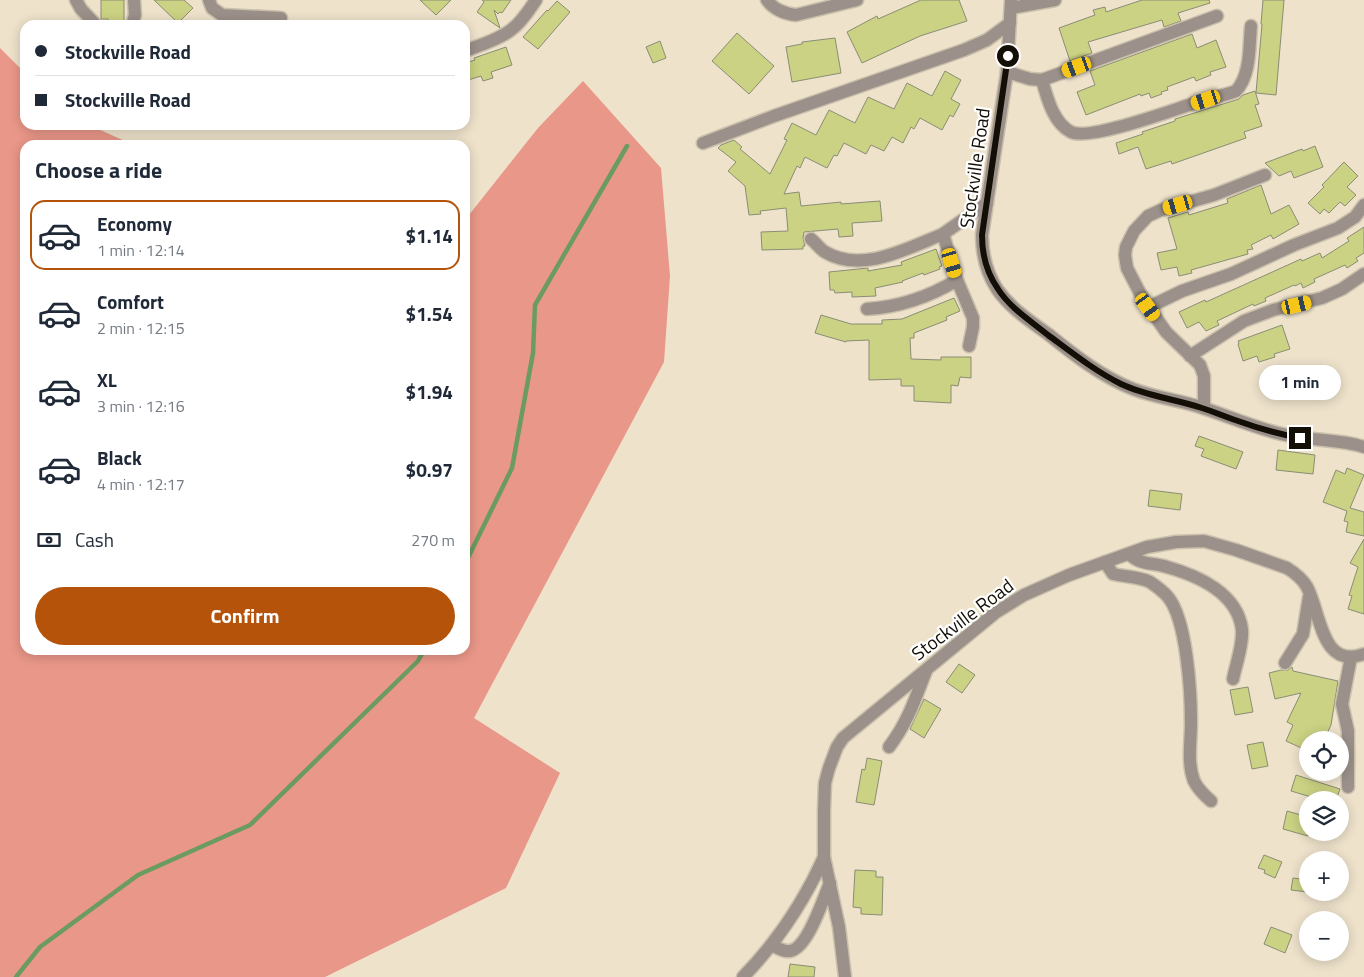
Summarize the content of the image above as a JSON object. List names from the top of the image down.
{
  "streets": {
    "street": ["Stockville Road"]
  },
  "page": {
    "banner": ["Stockville Road", "Stockville Road"],
    "heading": "Choose a ride",
    "list": [
      {
        "name": "Economy",
        "note": "1 min · 12:14",
        "value": "$1.14"
      },
      {
        "name": "Comfort",
        "note": "2 min · 12:15",
        "value": "$1.54"
      },
      {
        "name": "XL",
        "note": "3 min · 12:16",
        "value": "$1.94"
      },
      {
        "name": "Black",
        "note": "4 min · 12:17",
        "value": "$0.97"
      }
    ],
    "bubble": "1 min",
    "pay": ["Cash", "270 m"],
    "buttons": "Confirm",
    "map_buttons": ["+", "−"]
  }
}
